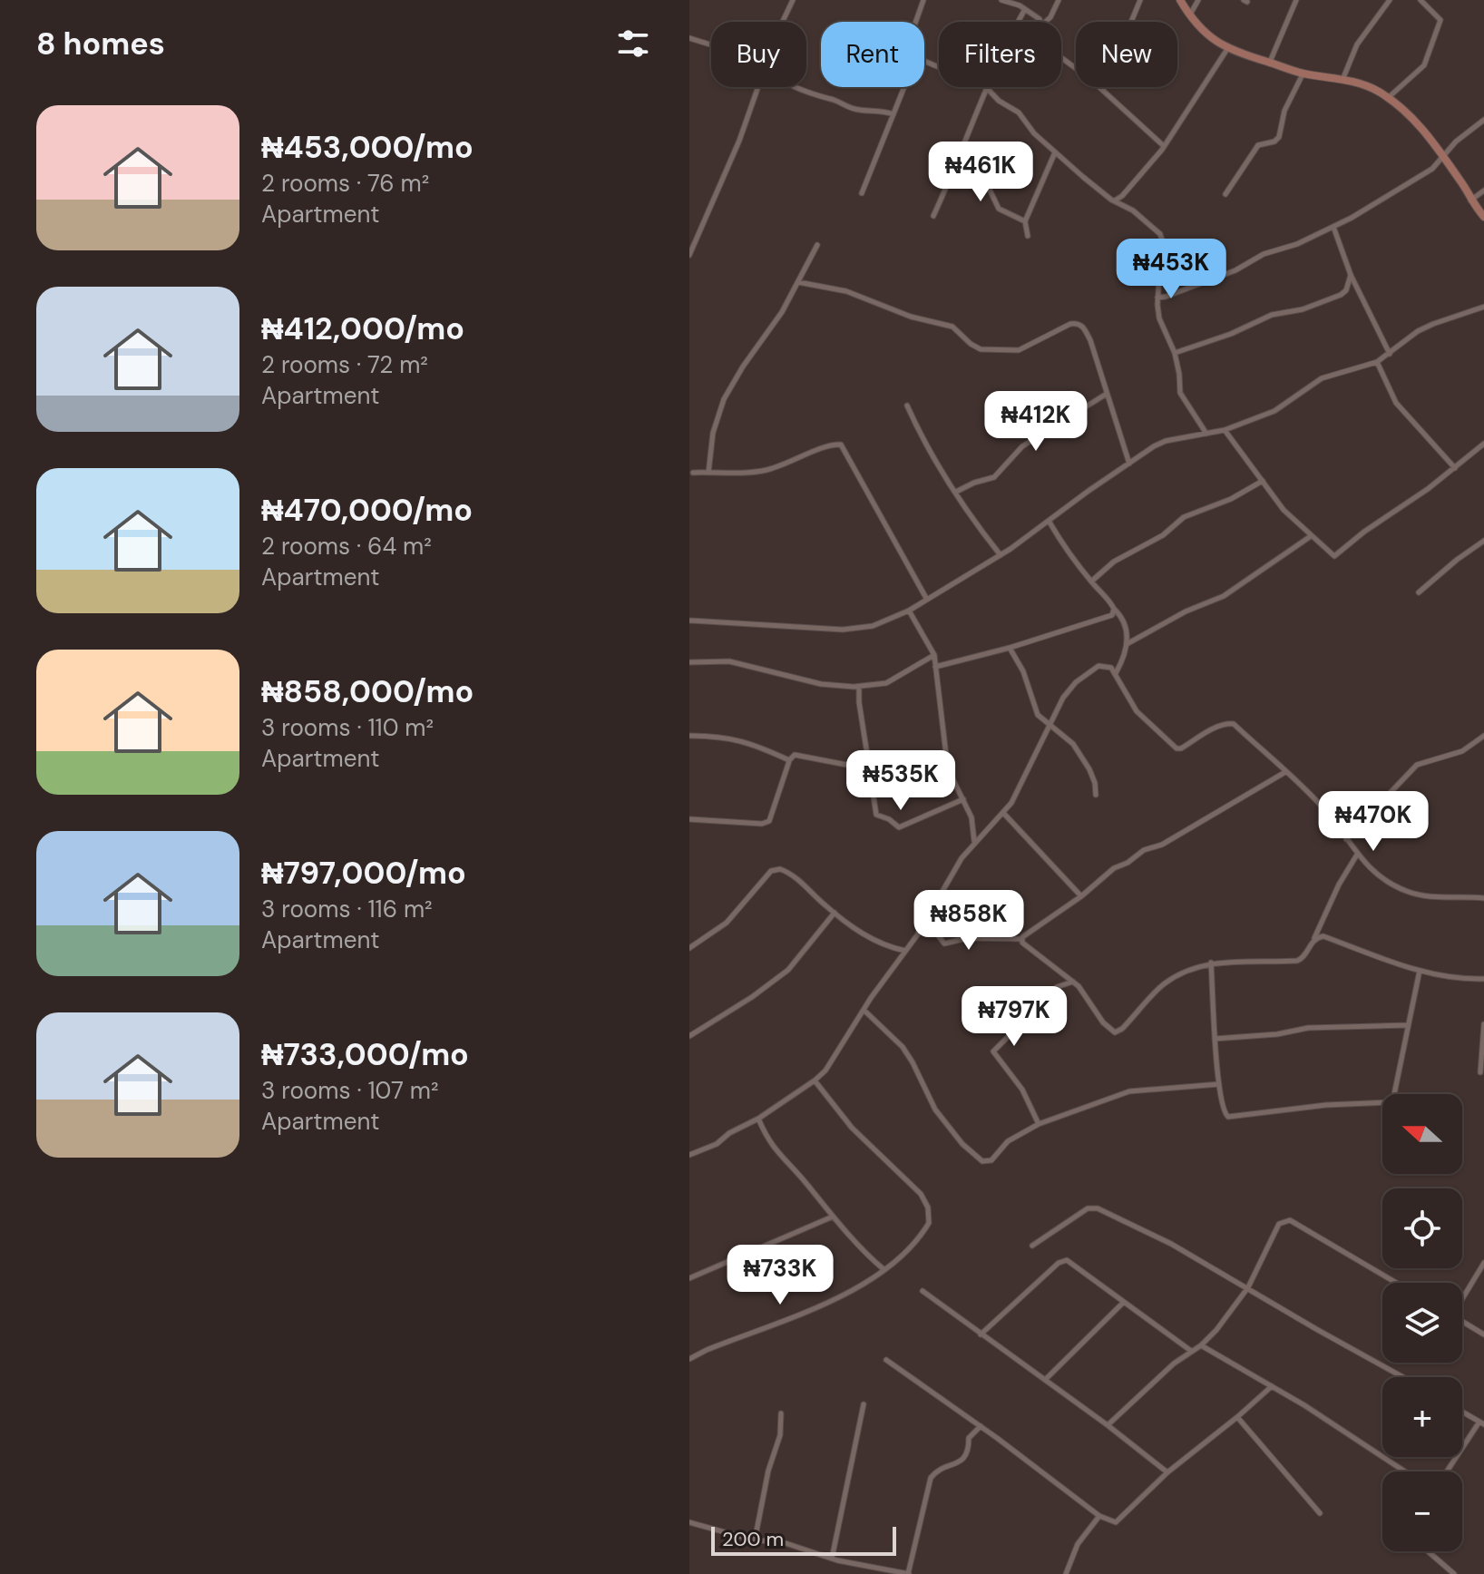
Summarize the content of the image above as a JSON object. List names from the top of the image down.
{
  "scale_bar": "200 m",
  "north": "left",
  "page": {
    "heading": "8 homes",
    "chip": [
      "Buy",
      "Rent",
      "Filters",
      "New"
    ],
    "list": [
      {
        "name": "₦453,000/mo",
        "note": "2 rooms · 76 m² · Apartment"
      },
      {
        "name": "₦412,000/mo",
        "note": "2 rooms · 72 m² · Apartment"
      },
      {
        "name": "₦470,000/mo",
        "note": "2 rooms · 64 m² · Apartment"
      },
      {
        "name": "₦858,000/mo",
        "note": "3 rooms · 110 m² · Apartment"
      },
      {
        "name": "₦797,000/mo",
        "note": "3 rooms · 116 m² · Apartment"
      },
      {
        "name": "₦733,000/mo",
        "note": "3 rooms · 107 m² · Apartment"
      }
    ],
    "price": [
      "₦461K",
      "₦453K",
      "₦412K",
      "₦535K",
      "₦470K",
      "₦858K",
      "₦797K",
      "₦733K"
    ],
    "map_buttons": ["+", "−"],
    "scale": "200 m"
  }
}
